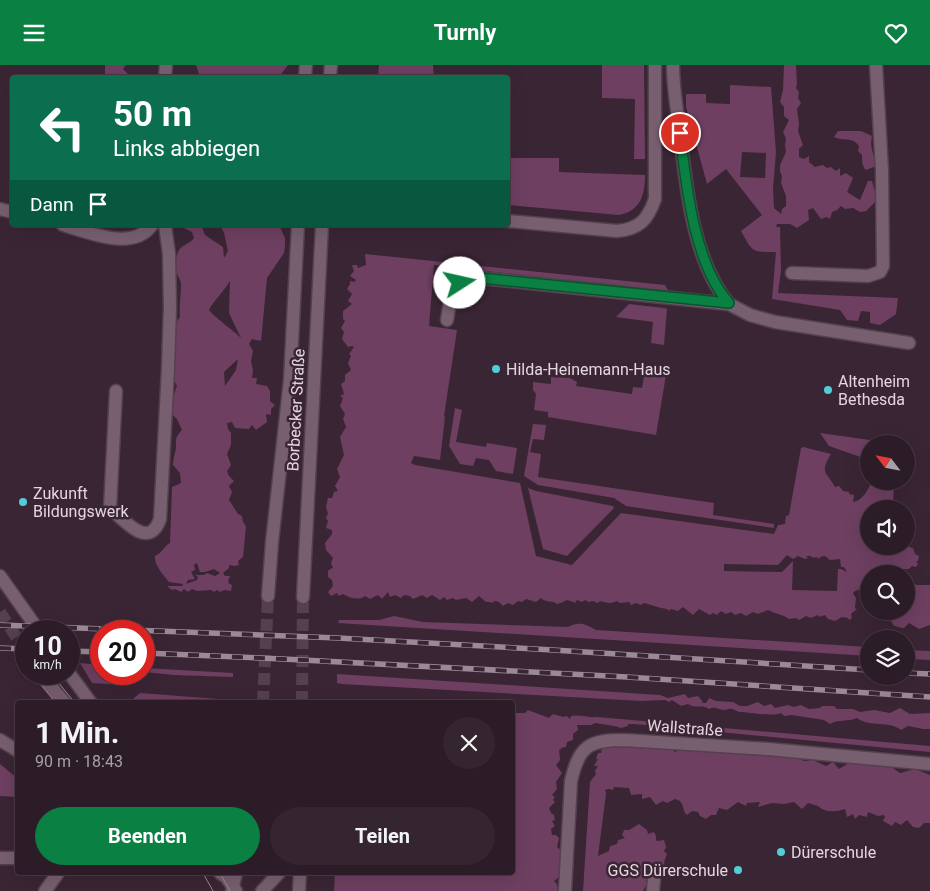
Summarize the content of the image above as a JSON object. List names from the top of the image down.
{
  "streets": {
    "street": ["Borbecker Straße", "Wallstraße"]
  },
  "places": [
    "Hilda-Heinemann-Haus",
    "Altenheim Bethesda",
    "Zukunft Bildungswerk",
    "Dürerschule",
    "GGS Dürerschule"
  ],
  "north": "top left",
  "page": {
    "header": "Turnly",
    "turn": ["50 m", "Links abbiegen"],
    "then": "Dann",
    "speed": "10 km/h",
    "limit": "20",
    "heading": ["1 Min.", "90 m · 18:43"],
    "buttons": ["Beenden", "Teilen"]
  }
}
